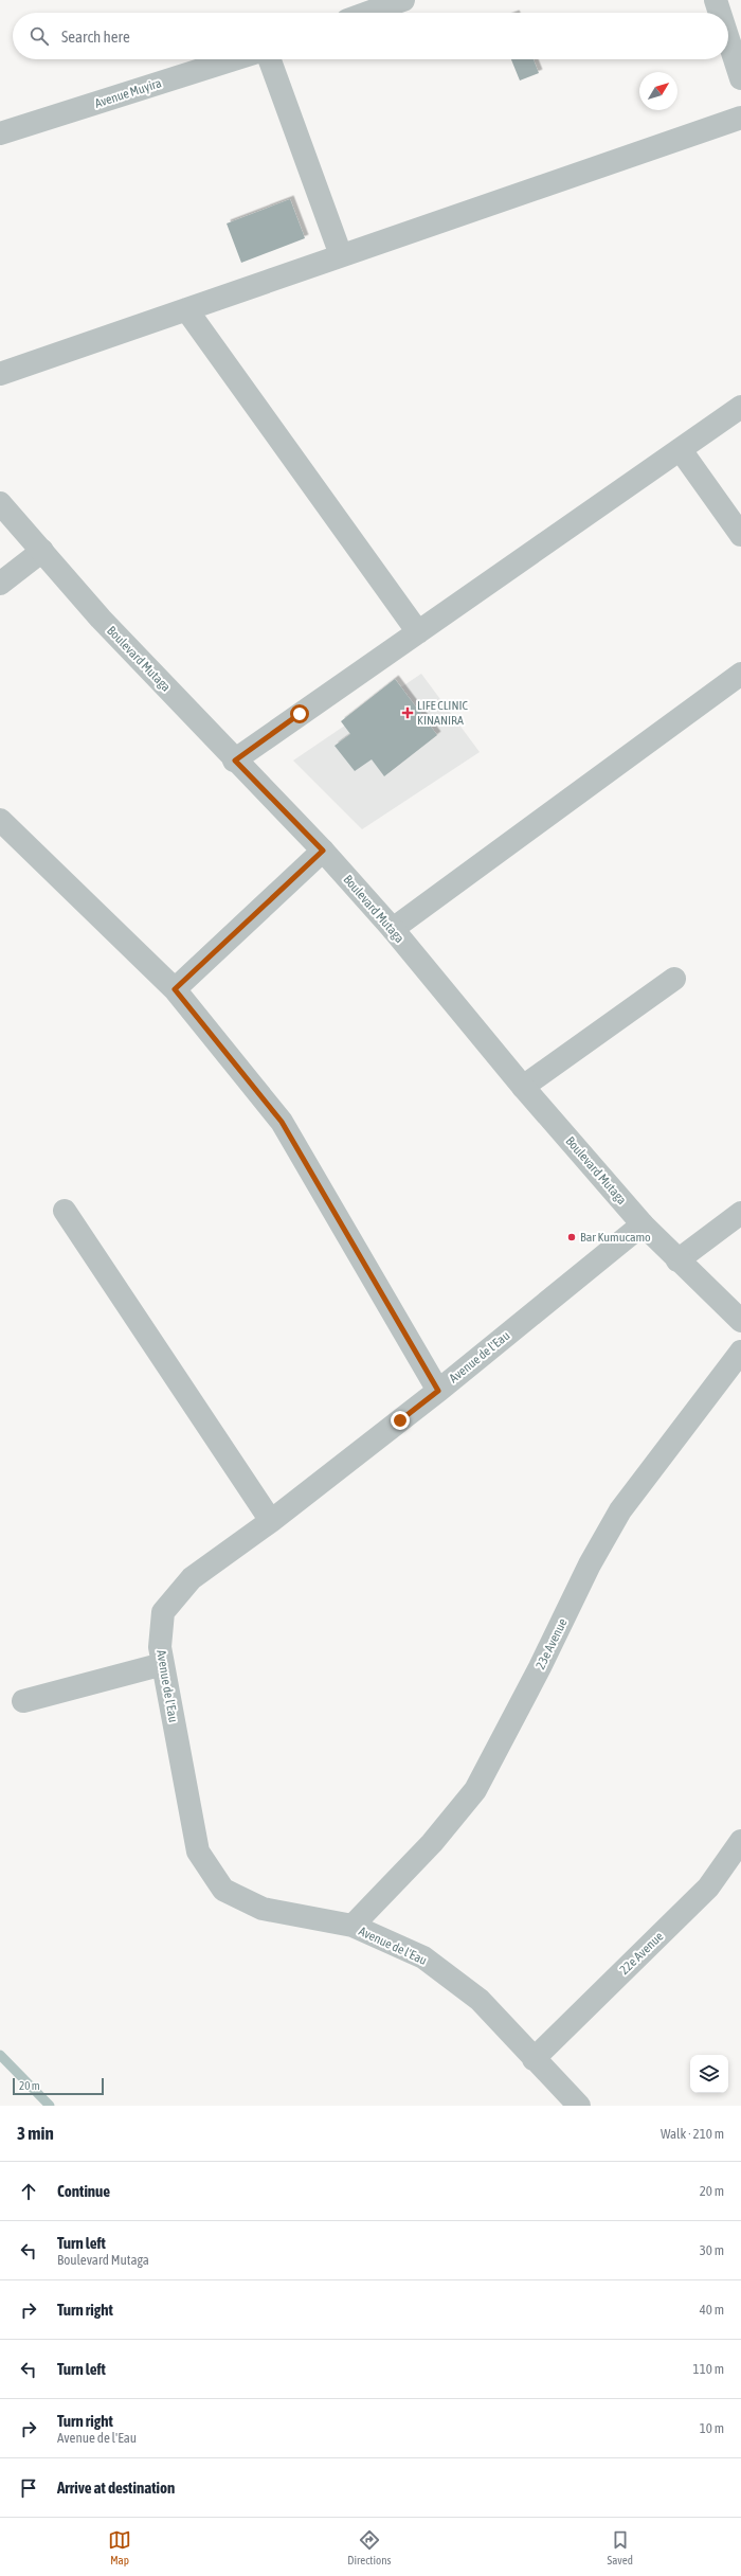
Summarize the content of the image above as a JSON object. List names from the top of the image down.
{
  "streets": {
    "street": [
      "Avenue Muyira",
      "Boulevard Mutaga",
      "Avenue de l'Eau",
      "23e Avenue",
      "22e Avenue"
    ]
  },
  "crossings": [
    ["Boulevard Mutaga", "Avenue de l'Eau"],
    ["Avenue de l'Eau", "23e Avenue"],
    ["Avenue de l'Eau", "22e Avenue"]
  ],
  "places": {
    "health": ["LIFE CLINIC KINANIRA"],
    "other": ["Bar Kumucamo"]
  },
  "scale_bar": "20 m",
  "north": "top right",
  "page": {
    "search": "Search here",
    "scale": "20 m",
    "heading": ["3 min", "Walk · 210 m"],
    "list": [
      ["Continue", "20 m"],
      ["Turn left", "Boulevard Mutaga", "30 m"],
      ["Turn right", "40 m"],
      ["Turn left", "110 m"],
      ["Turn right", "Avenue de l'Eau", "10 m"],
      "Arrive at destination"
    ],
    "nav": ["Map", "Directions", "Saved"]
  }
}
